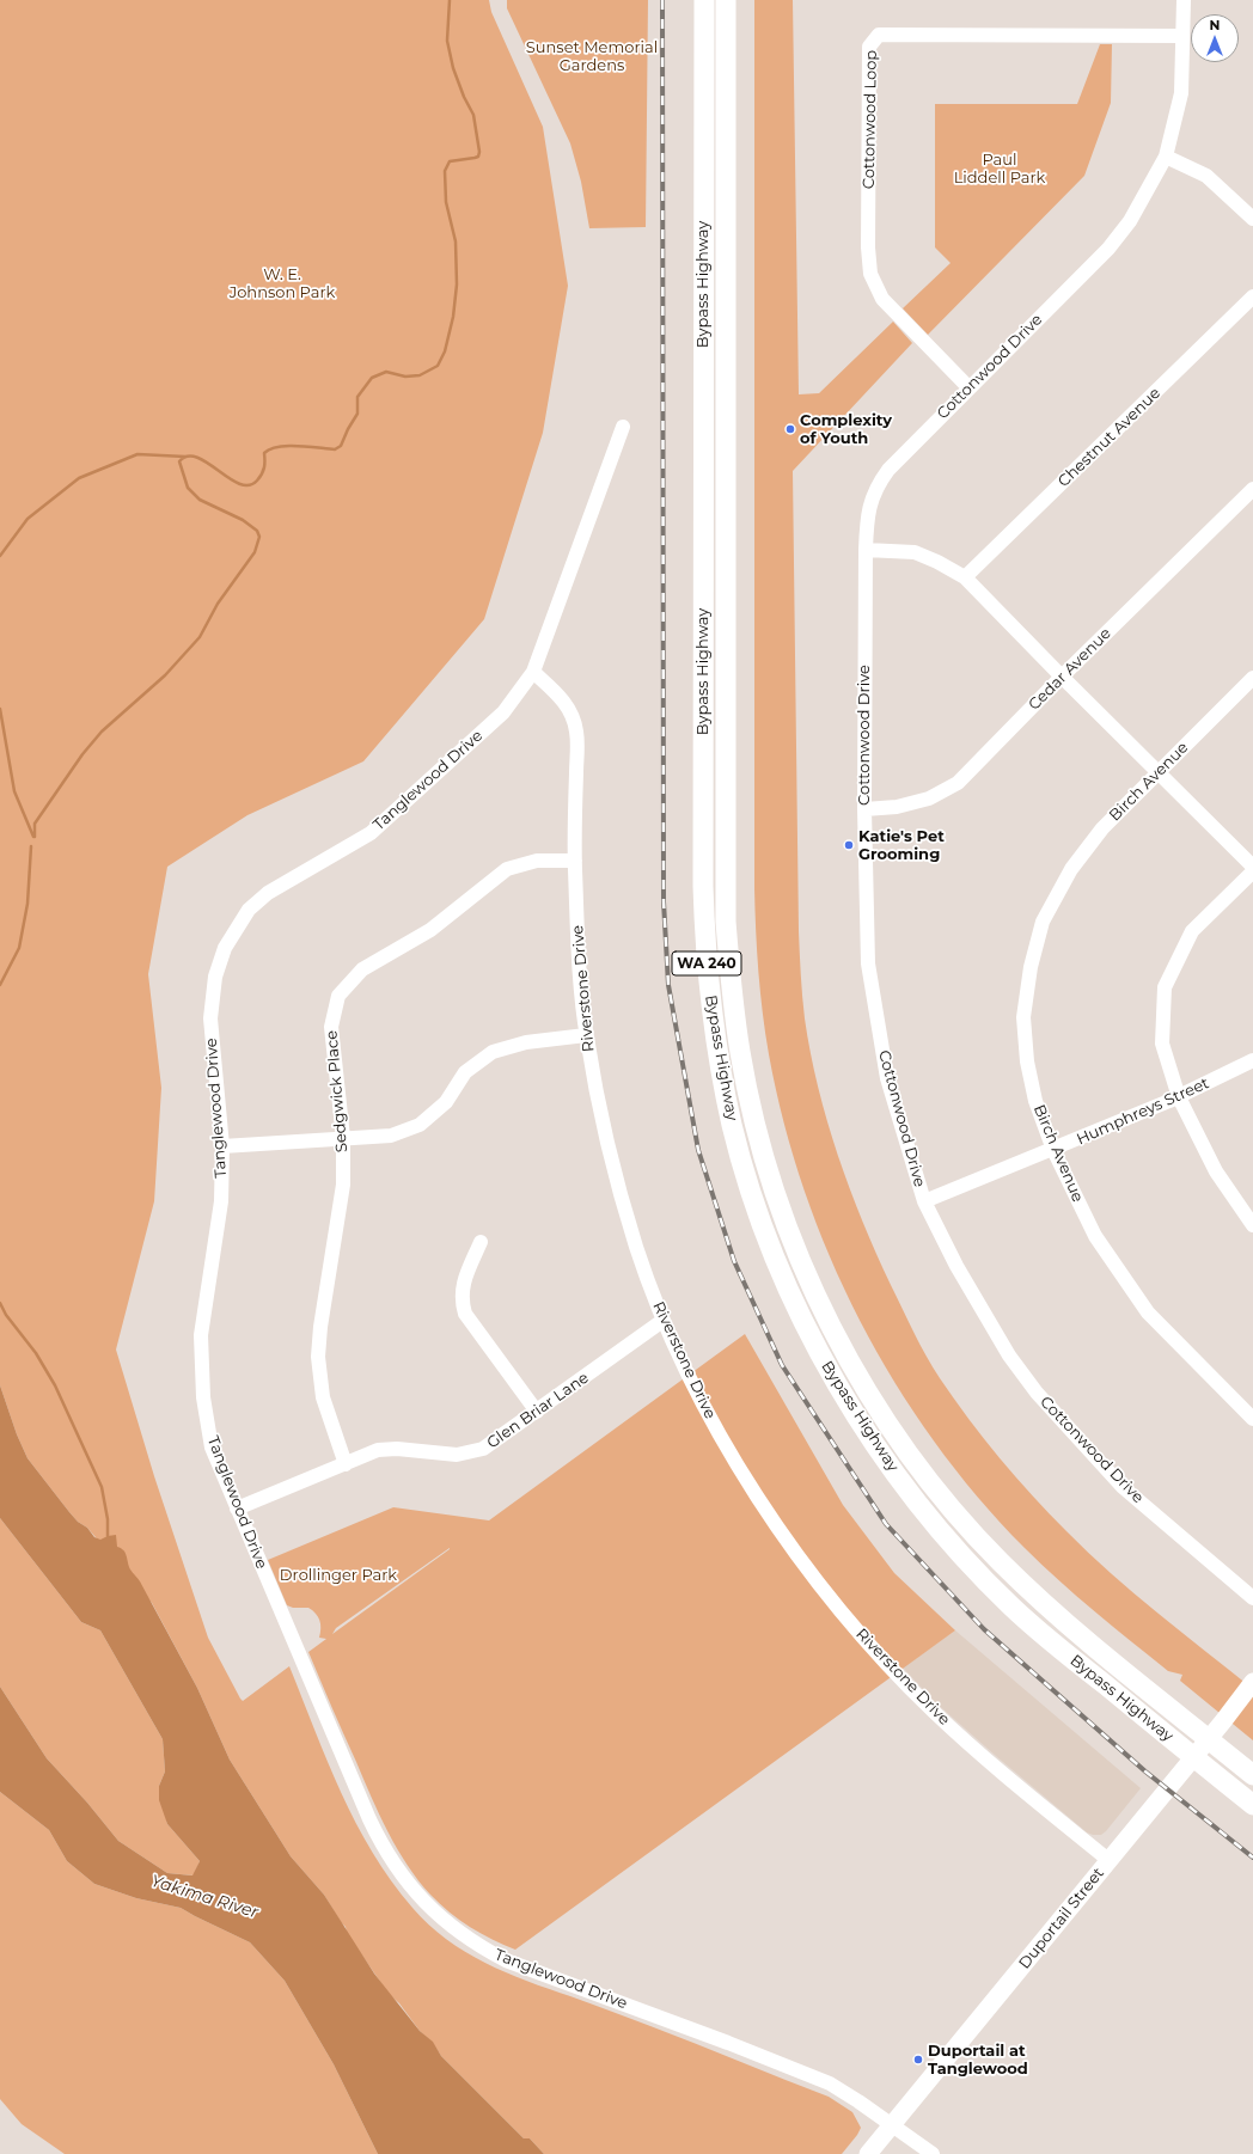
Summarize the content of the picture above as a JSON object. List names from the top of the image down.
{
  "streets": {
    "highway": ["Bypass Highway", "WA 240"],
    "main road": ["Duportail Street"],
    "street": [
      "Cottonwood Loop",
      "Cottonwood Drive",
      "Chestnut Avenue",
      "Cedar Avenue",
      "Tanglewood Drive",
      "Birch Avenue",
      "Riverstone Drive",
      "Sedgwick Place",
      "Humphreys Street",
      "Glen Briar Lane"
    ]
  },
  "crossings": [
    ["Cottonwood Loop", "Cottonwood Drive"],
    ["Bypass Highway", "Duportail Street"],
    ["Cottonwood Drive", "Cedar Avenue"],
    ["Cottonwood Drive", "Humphreys Street"],
    ["Tanglewood Drive", "Riverstone Drive"],
    ["Tanglewood Drive", "Glen Briar Lane"],
    ["Tanglewood Drive", "Duportail Street"],
    ["Birch Avenue", "Humphreys Street"],
    ["Riverstone Drive", "Sedgwick Place"],
    ["Riverstone Drive", "Glen Briar Lane"],
    ["Riverstone Drive", "Duportail Street"],
    ["Sedgwick Place", "Glen Briar Lane"]
  ],
  "water": ["Yakima River"],
  "parks": [
    "Sunset Memorial Gardens",
    "Paul Liddell Park",
    "W. E. Johnson Park",
    "Drollinger Park"
  ],
  "places": ["Complexity of Youth", "Katie's Pet Grooming", "Duportail at Tanglewood"],
  "north": "top"
}
